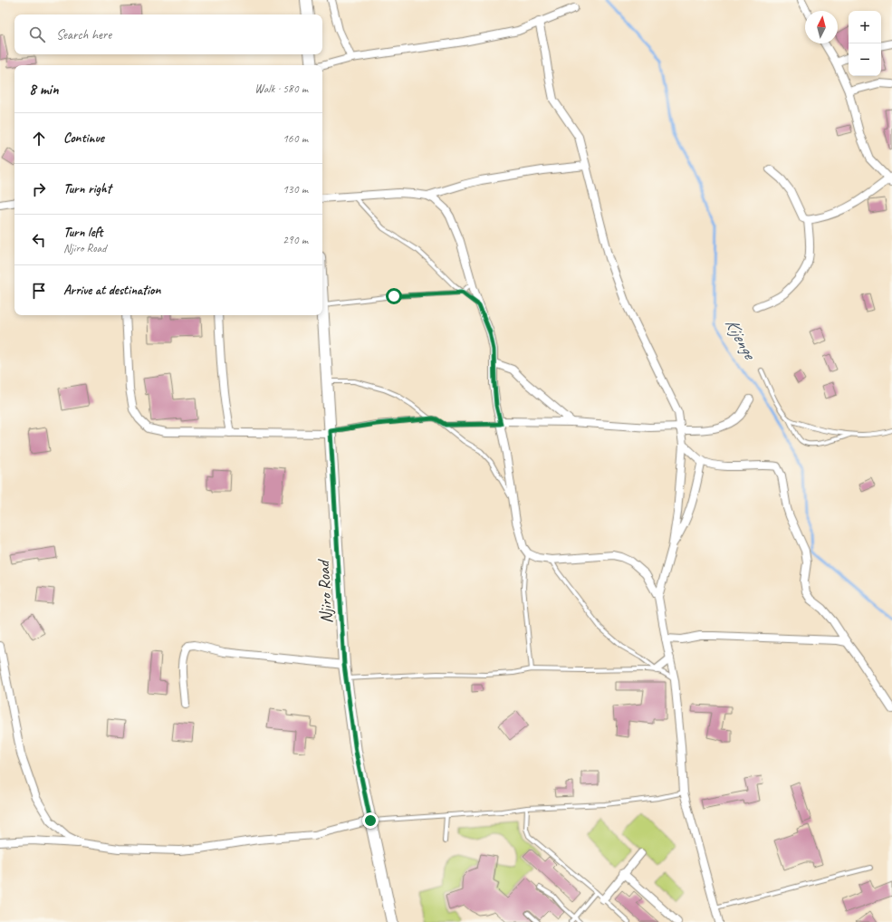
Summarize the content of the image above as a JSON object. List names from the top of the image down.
{
  "streets": {
    "street": ["Njiro Road"]
  },
  "water": ["Kijenge"],
  "north": "top",
  "page": {
    "map_buttons": ["+", "−"],
    "search": "Search here",
    "heading": ["8 min", "Walk · 580 m"],
    "list": [
      ["Continue", "160 m"],
      ["Turn right", "130 m"],
      ["Turn left", "Njiro Road", "290 m"],
      "Arrive at destination"
    ]
  }
}
